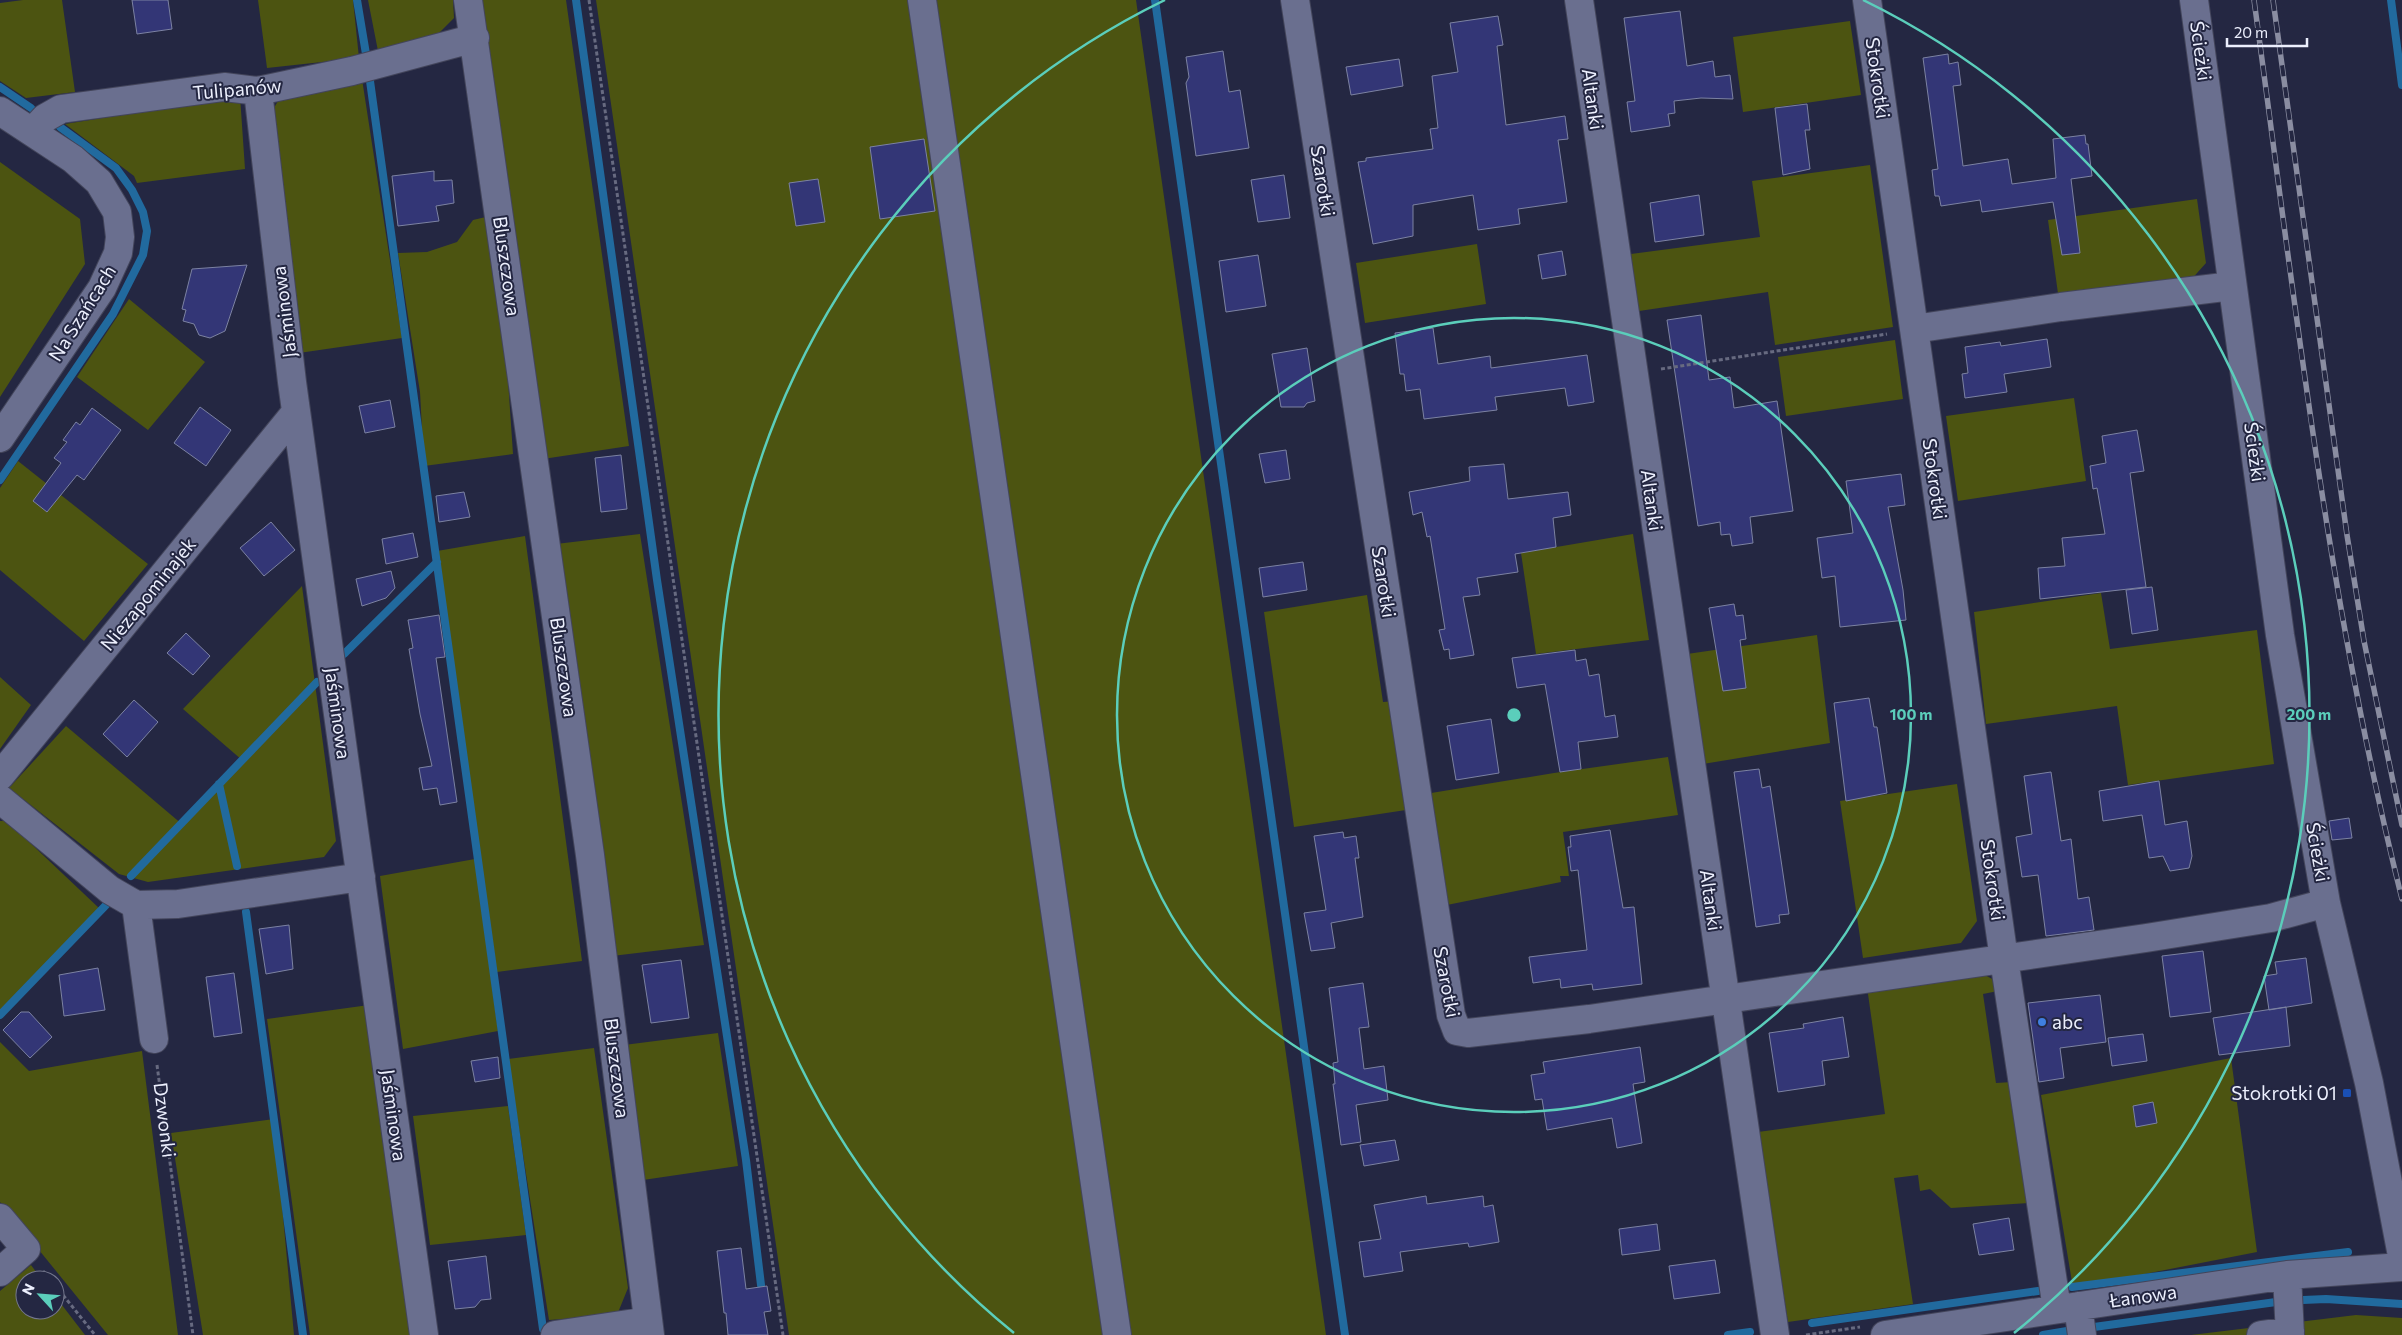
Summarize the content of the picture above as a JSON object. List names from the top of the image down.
{
  "streets": {
    "street": [
      "Ścieżki",
      "Stokrotki",
      "Tulipanów",
      "Altanki",
      "Szarotki",
      "Bluszczowa",
      "Jaśminowa",
      "Na Szańcach",
      "Niezapominajek",
      "Łanowa"
    ],
    "path": ["Dzwonki"]
  },
  "crossings": [
    ["Ścieżki", "Stokrotki"],
    ["Stokrotki", "Łanowa"],
    ["Tulipanów", "Bluszczowa"],
    ["Tulipanów", "Jaśminowa"],
    ["Tulipanów", "Na Szańcach"],
    ["Altanki", "Szarotki"],
    ["Jaśminowa", "Niezapominajek"]
  ],
  "places": {
    "other": ["abc"],
    "transit": ["Stokrotki 01"]
  },
  "scale_bar": "20 m",
  "north": "top left",
  "rings": ["100 m", "200 m"]
}
